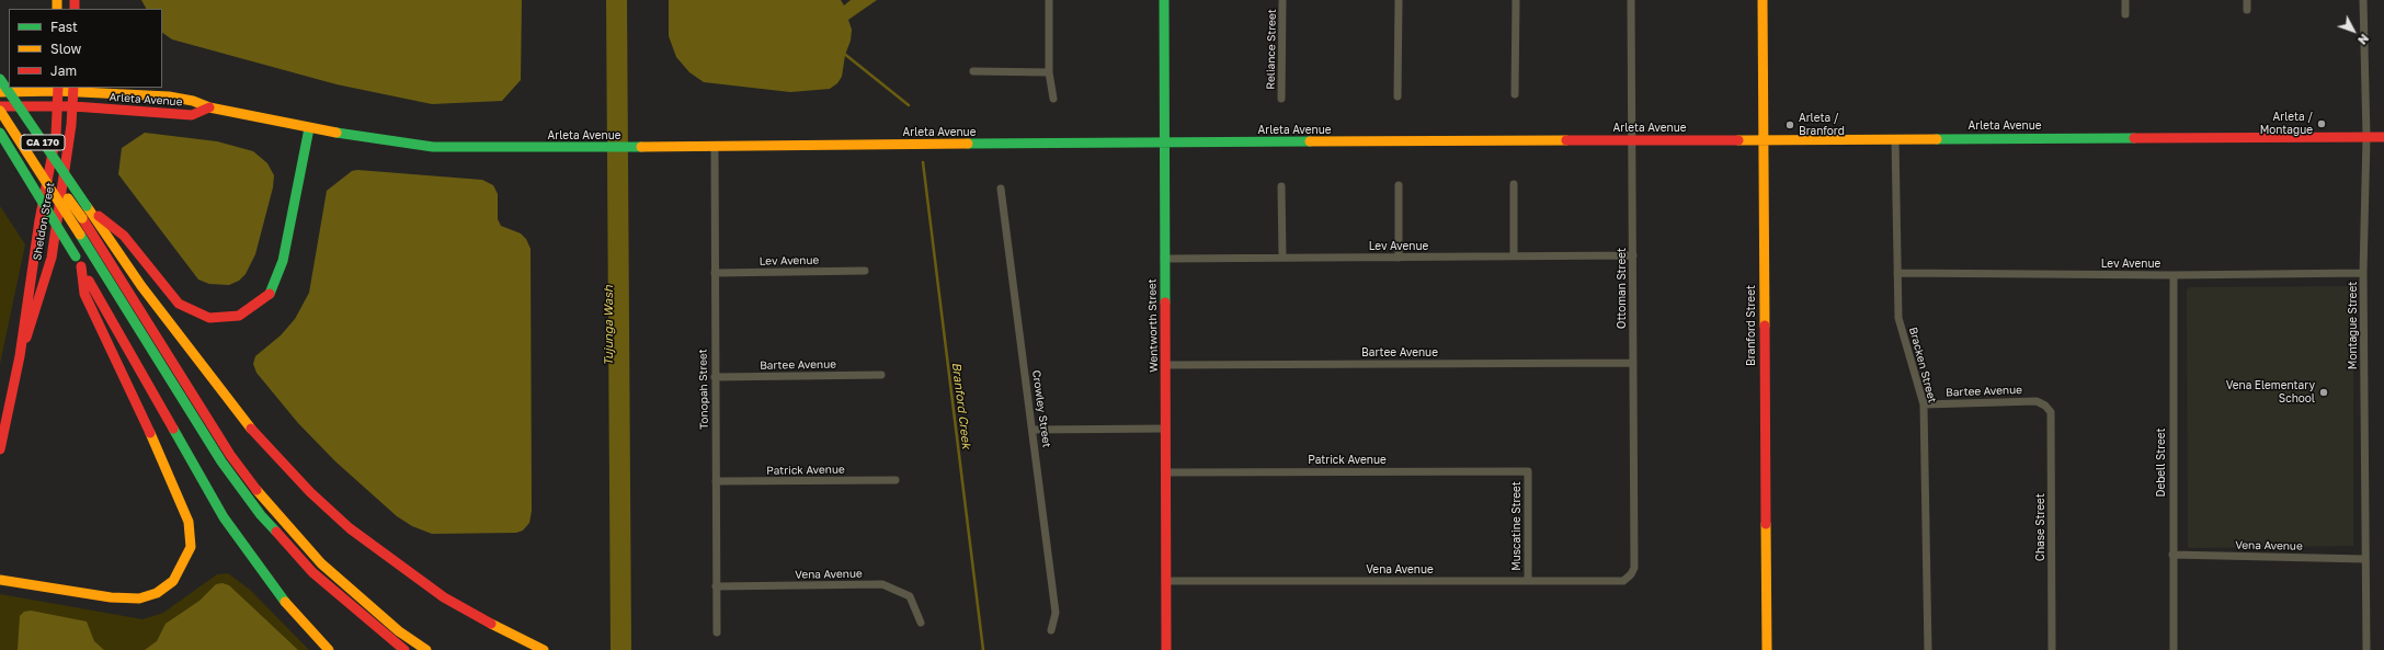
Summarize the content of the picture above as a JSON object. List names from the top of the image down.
{
  "streets": {
    "main road": [
      "Arleta Avenue",
      "CA 170",
      "Sheldon Street",
      "Wentworth Street",
      "Branford Street"
    ],
    "street": [
      "Reliance Street",
      "Lev Avenue",
      "Ottoman Street",
      "Montague Street",
      "Bartee Avenue",
      "Bracken Street",
      "Tonopah Street",
      "Crowley Street",
      "Patrick Avenue",
      "Debell Street",
      "Muscatine Street",
      "Chase Street",
      "Vena Avenue"
    ]
  },
  "crossings": [
    ["Arleta Avenue", "Sheldon Street"],
    ["Arleta Avenue", "Ottoman Street"],
    ["Arleta Avenue", "Wentworth Street"],
    ["Arleta Avenue", "Branford Street"],
    ["Arleta Avenue", "Montague Street"],
    ["Arleta Avenue", "Bracken Street"],
    ["Arleta Avenue", "Tonopah Street"],
    ["Lev Avenue", "Ottoman Street"],
    ["Lev Avenue", "Wentworth Street"],
    ["Lev Avenue", "Montague Street"],
    ["Lev Avenue", "Bracken Street"],
    ["Lev Avenue", "Tonopah Street"],
    ["Lev Avenue", "Debell Street"],
    ["Ottoman Street", "Bartee Avenue"],
    ["Ottoman Street", "Vena Avenue"],
    ["Wentworth Street", "Bartee Avenue"],
    ["Wentworth Street", "Patrick Avenue"],
    ["Wentworth Street", "Vena Avenue"],
    ["Montague Street", "Vena Avenue"],
    ["Bartee Avenue", "Bracken Street"],
    ["Bartee Avenue", "Tonopah Street"],
    ["Bartee Avenue", "Chase Street"],
    ["Tonopah Street", "Patrick Avenue"],
    ["Tonopah Street", "Vena Avenue"],
    ["Patrick Avenue", "Muscatine Street"],
    ["Debell Street", "Vena Avenue"],
    ["Muscatine Street", "Vena Avenue"]
  ],
  "water": ["Tujunga Wash", "Branford Creek"],
  "places": ["Arleta / Montague", "Arleta / Branford", "Vena Elementary School"],
  "legend": ["Fast", "Slow", "Jam"],
  "north": "bottom right"
}
